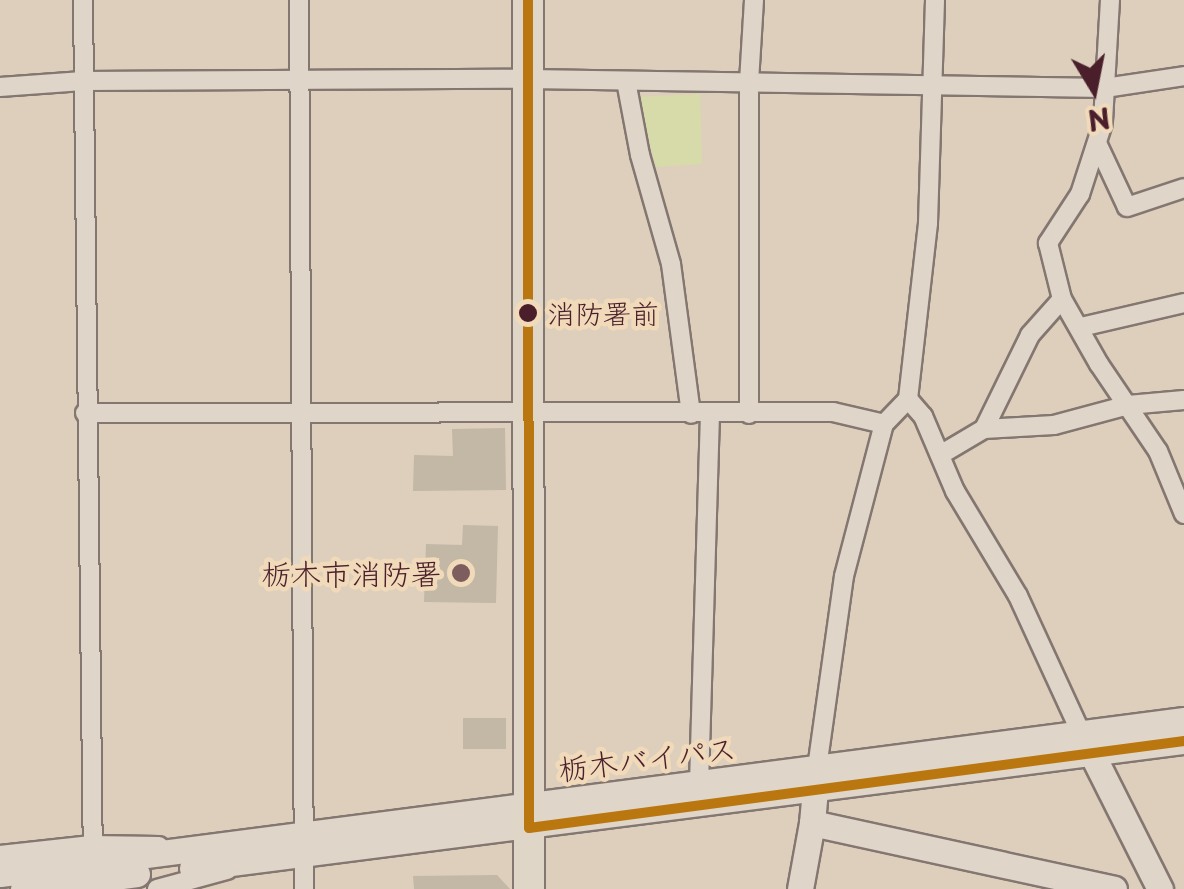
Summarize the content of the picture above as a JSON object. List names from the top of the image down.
{
  "streets": {
    "main road": ["栃木バイパス"]
  },
  "places": ["消防署前", "栃木市消防署"],
  "north": "bottom"
}
